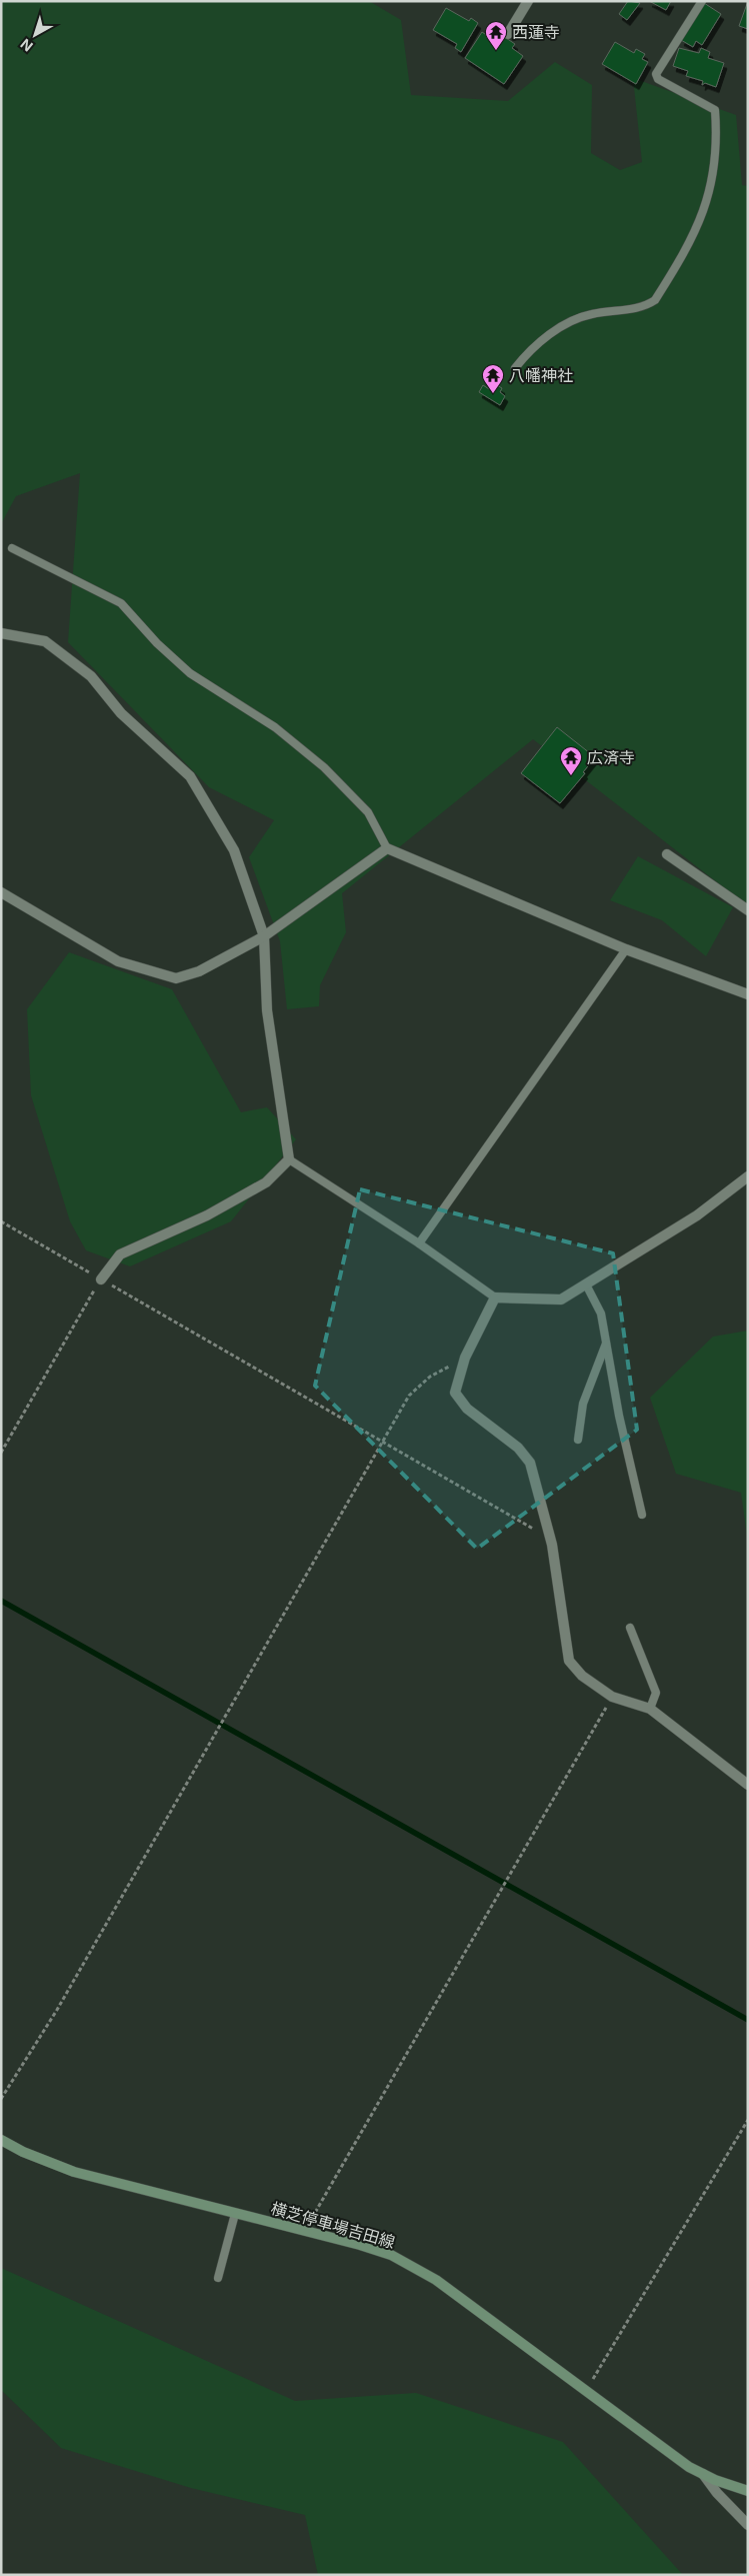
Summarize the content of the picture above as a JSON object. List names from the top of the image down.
{
  "streets": {
    "main road": ["横芝停車場吉田線"]
  },
  "places": {
    "temple": ["西蓮寺", "八幡神社", "広済寺"]
  },
  "north": "bottom left"
}
